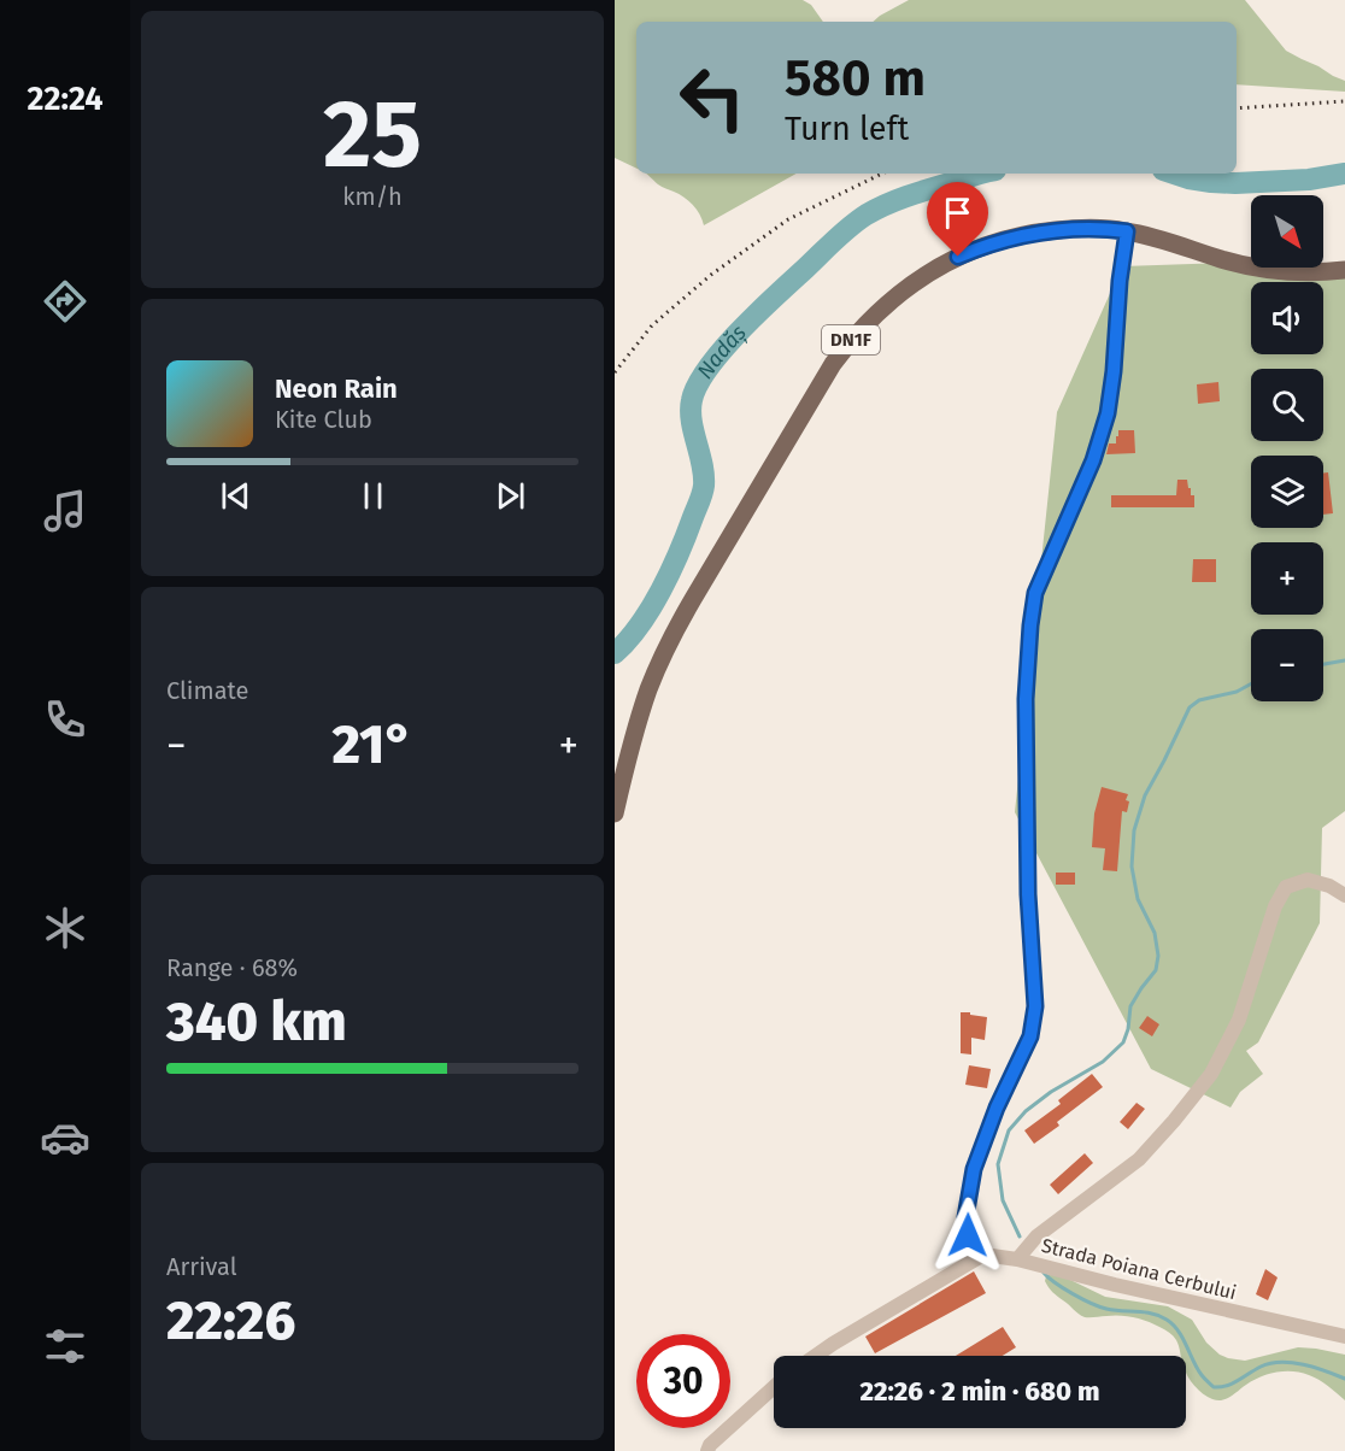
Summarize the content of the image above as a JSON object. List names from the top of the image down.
{
  "streets": {
    "main road": ["DN1F"],
    "street": ["Strada Poiana Cerbului"]
  },
  "water": ["Nadăș"],
  "north": "bottom right",
  "page": {
    "tabs": "22:24",
    "tile": [
      ["25", "km/h"],
      "Climate",
      ["Range · 68%", "340 km"],
      ["Arrival", "22:26"]
    ],
    "turn": ["580 m", "Turn left"],
    "map_buttons": ["+", "−"],
    "song": ["Neon Rain", "Kite Club"],
    "heat": ["−", "21°", "+"],
    "limit": "30",
    "trip": "22:26 · 2 min · 680 m"
  }
}
